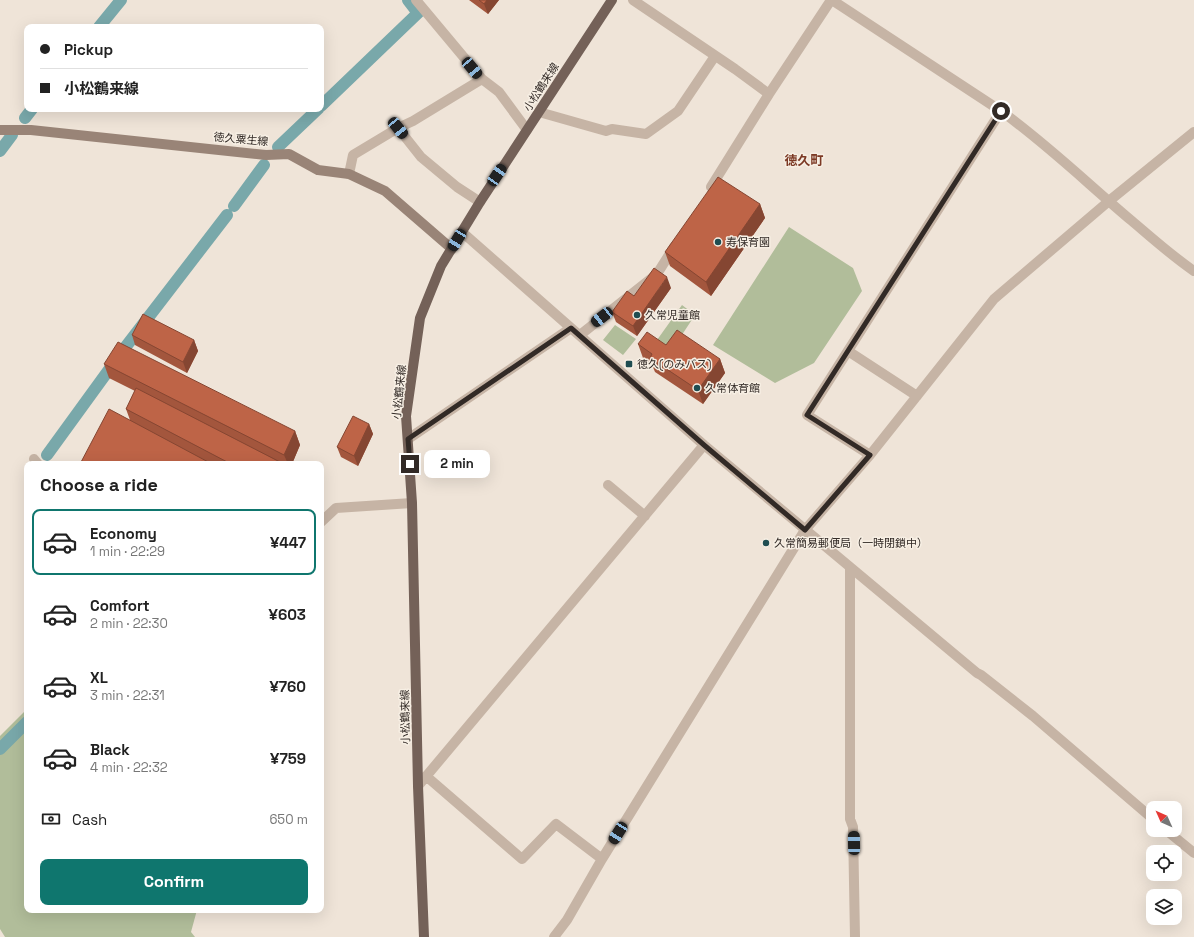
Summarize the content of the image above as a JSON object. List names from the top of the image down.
{
  "streets": {
    "main road": ["小松鶴来線", "徳久粟生線"]
  },
  "crossings": [
    ["小松鶴来線", "徳久粟生線"]
  ],
  "districts": ["徳久町"],
  "places": {
    "other": [
      "寿保育園",
      "久常児童館",
      "久常体育館",
      "久常簡易郵便局（一時閉鎖中）"
    ],
    "transit": ["徳久(のみバス)"]
  },
  "north": "top left",
  "page": {
    "banner": ["Pickup", "小松鶴来線"],
    "bubble": "2 min",
    "heading": "Choose a ride",
    "list": [
      {
        "name": "Economy",
        "note": "1 min · 22:29",
        "value": "¥447"
      },
      {
        "name": "Comfort",
        "note": "2 min · 22:30",
        "value": "¥603"
      },
      {
        "name": "XL",
        "note": "3 min · 22:31",
        "value": "¥760"
      },
      {
        "name": "Black",
        "note": "4 min · 22:32",
        "value": "¥759"
      }
    ],
    "pay": ["Cash", "650 m"],
    "buttons": "Confirm"
  }
}
